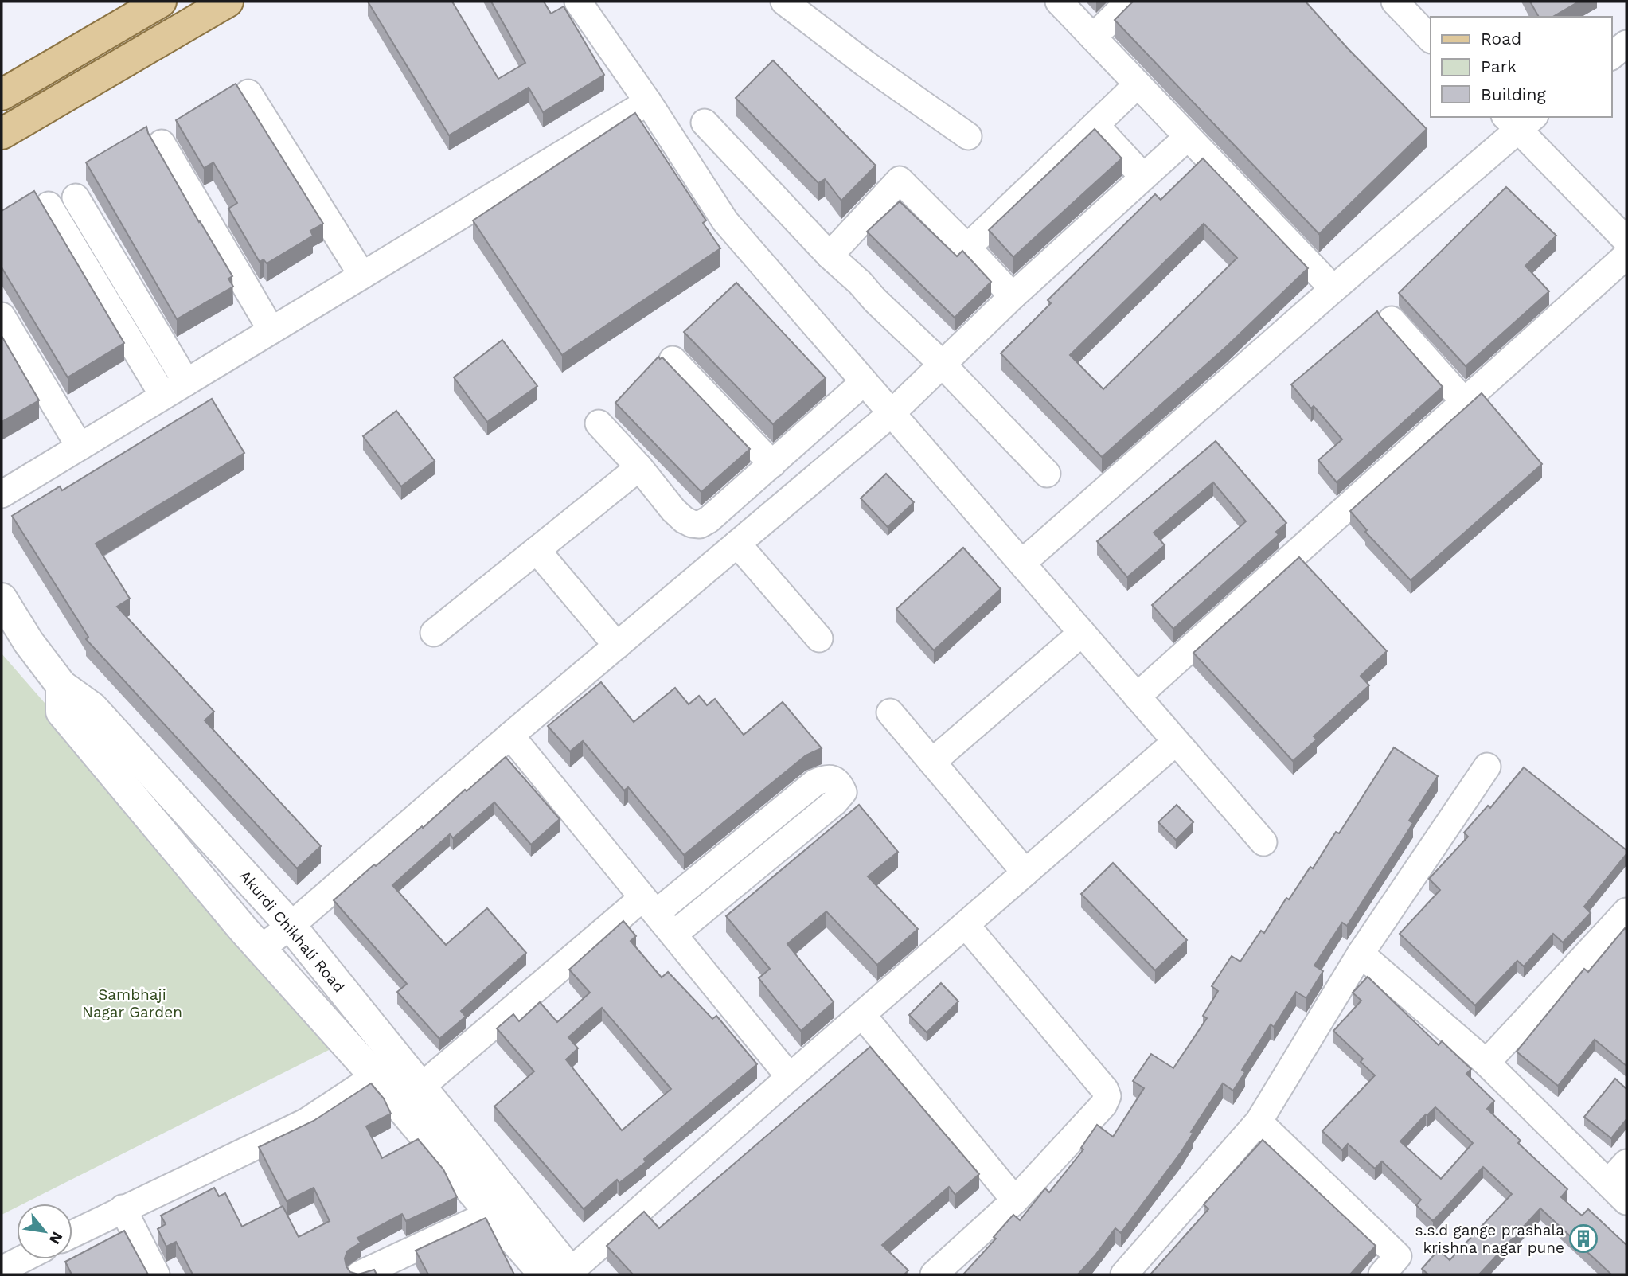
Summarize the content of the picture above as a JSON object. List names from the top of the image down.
{
  "streets": {
    "main road": ["Akurdi Chikhali Road"]
  },
  "parks": ["Sambhaji Nagar Garden"],
  "places": {
    "building": ["s.s.d gange prashala krishna nagar pune"]
  },
  "legend": ["Road", "Park", "Building"],
  "north": "bottom right"
}
